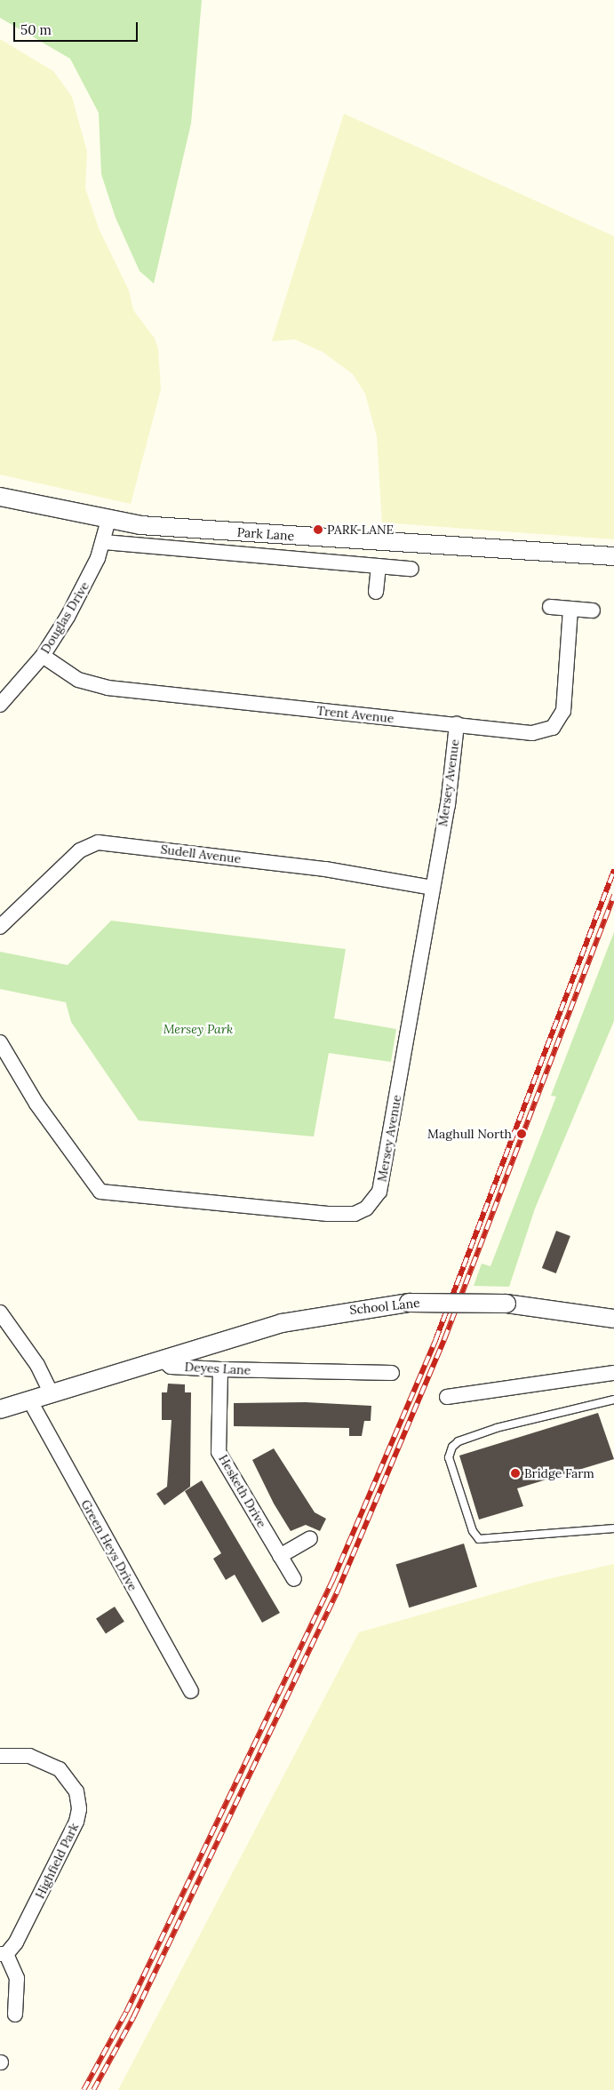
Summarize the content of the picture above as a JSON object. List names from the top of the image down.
{
  "streets": {
    "street": [
      "Park Lane",
      "Douglas Drive",
      "Trent Avenue",
      "Mersey Avenue",
      "Sudell Avenue",
      "School Lane",
      "Deyes Lane",
      "Hesketh Drive",
      "Green Heys Drive",
      "Highfield Park"
    ]
  },
  "crossings": [
    ["Park Lane", "Douglas Drive"],
    ["Douglas Drive", "Trent Avenue"],
    ["Trent Avenue", "Mersey Avenue"],
    ["Mersey Avenue", "Sudell Avenue"],
    ["School Lane", "Deyes Lane"],
    ["Deyes Lane", "Hesketh Drive"]
  ],
  "parks": ["Mersey Park"],
  "places": ["PARK LANE", "Maghull North", "Bridge Farm"],
  "scale_bar": "50 m"
}
